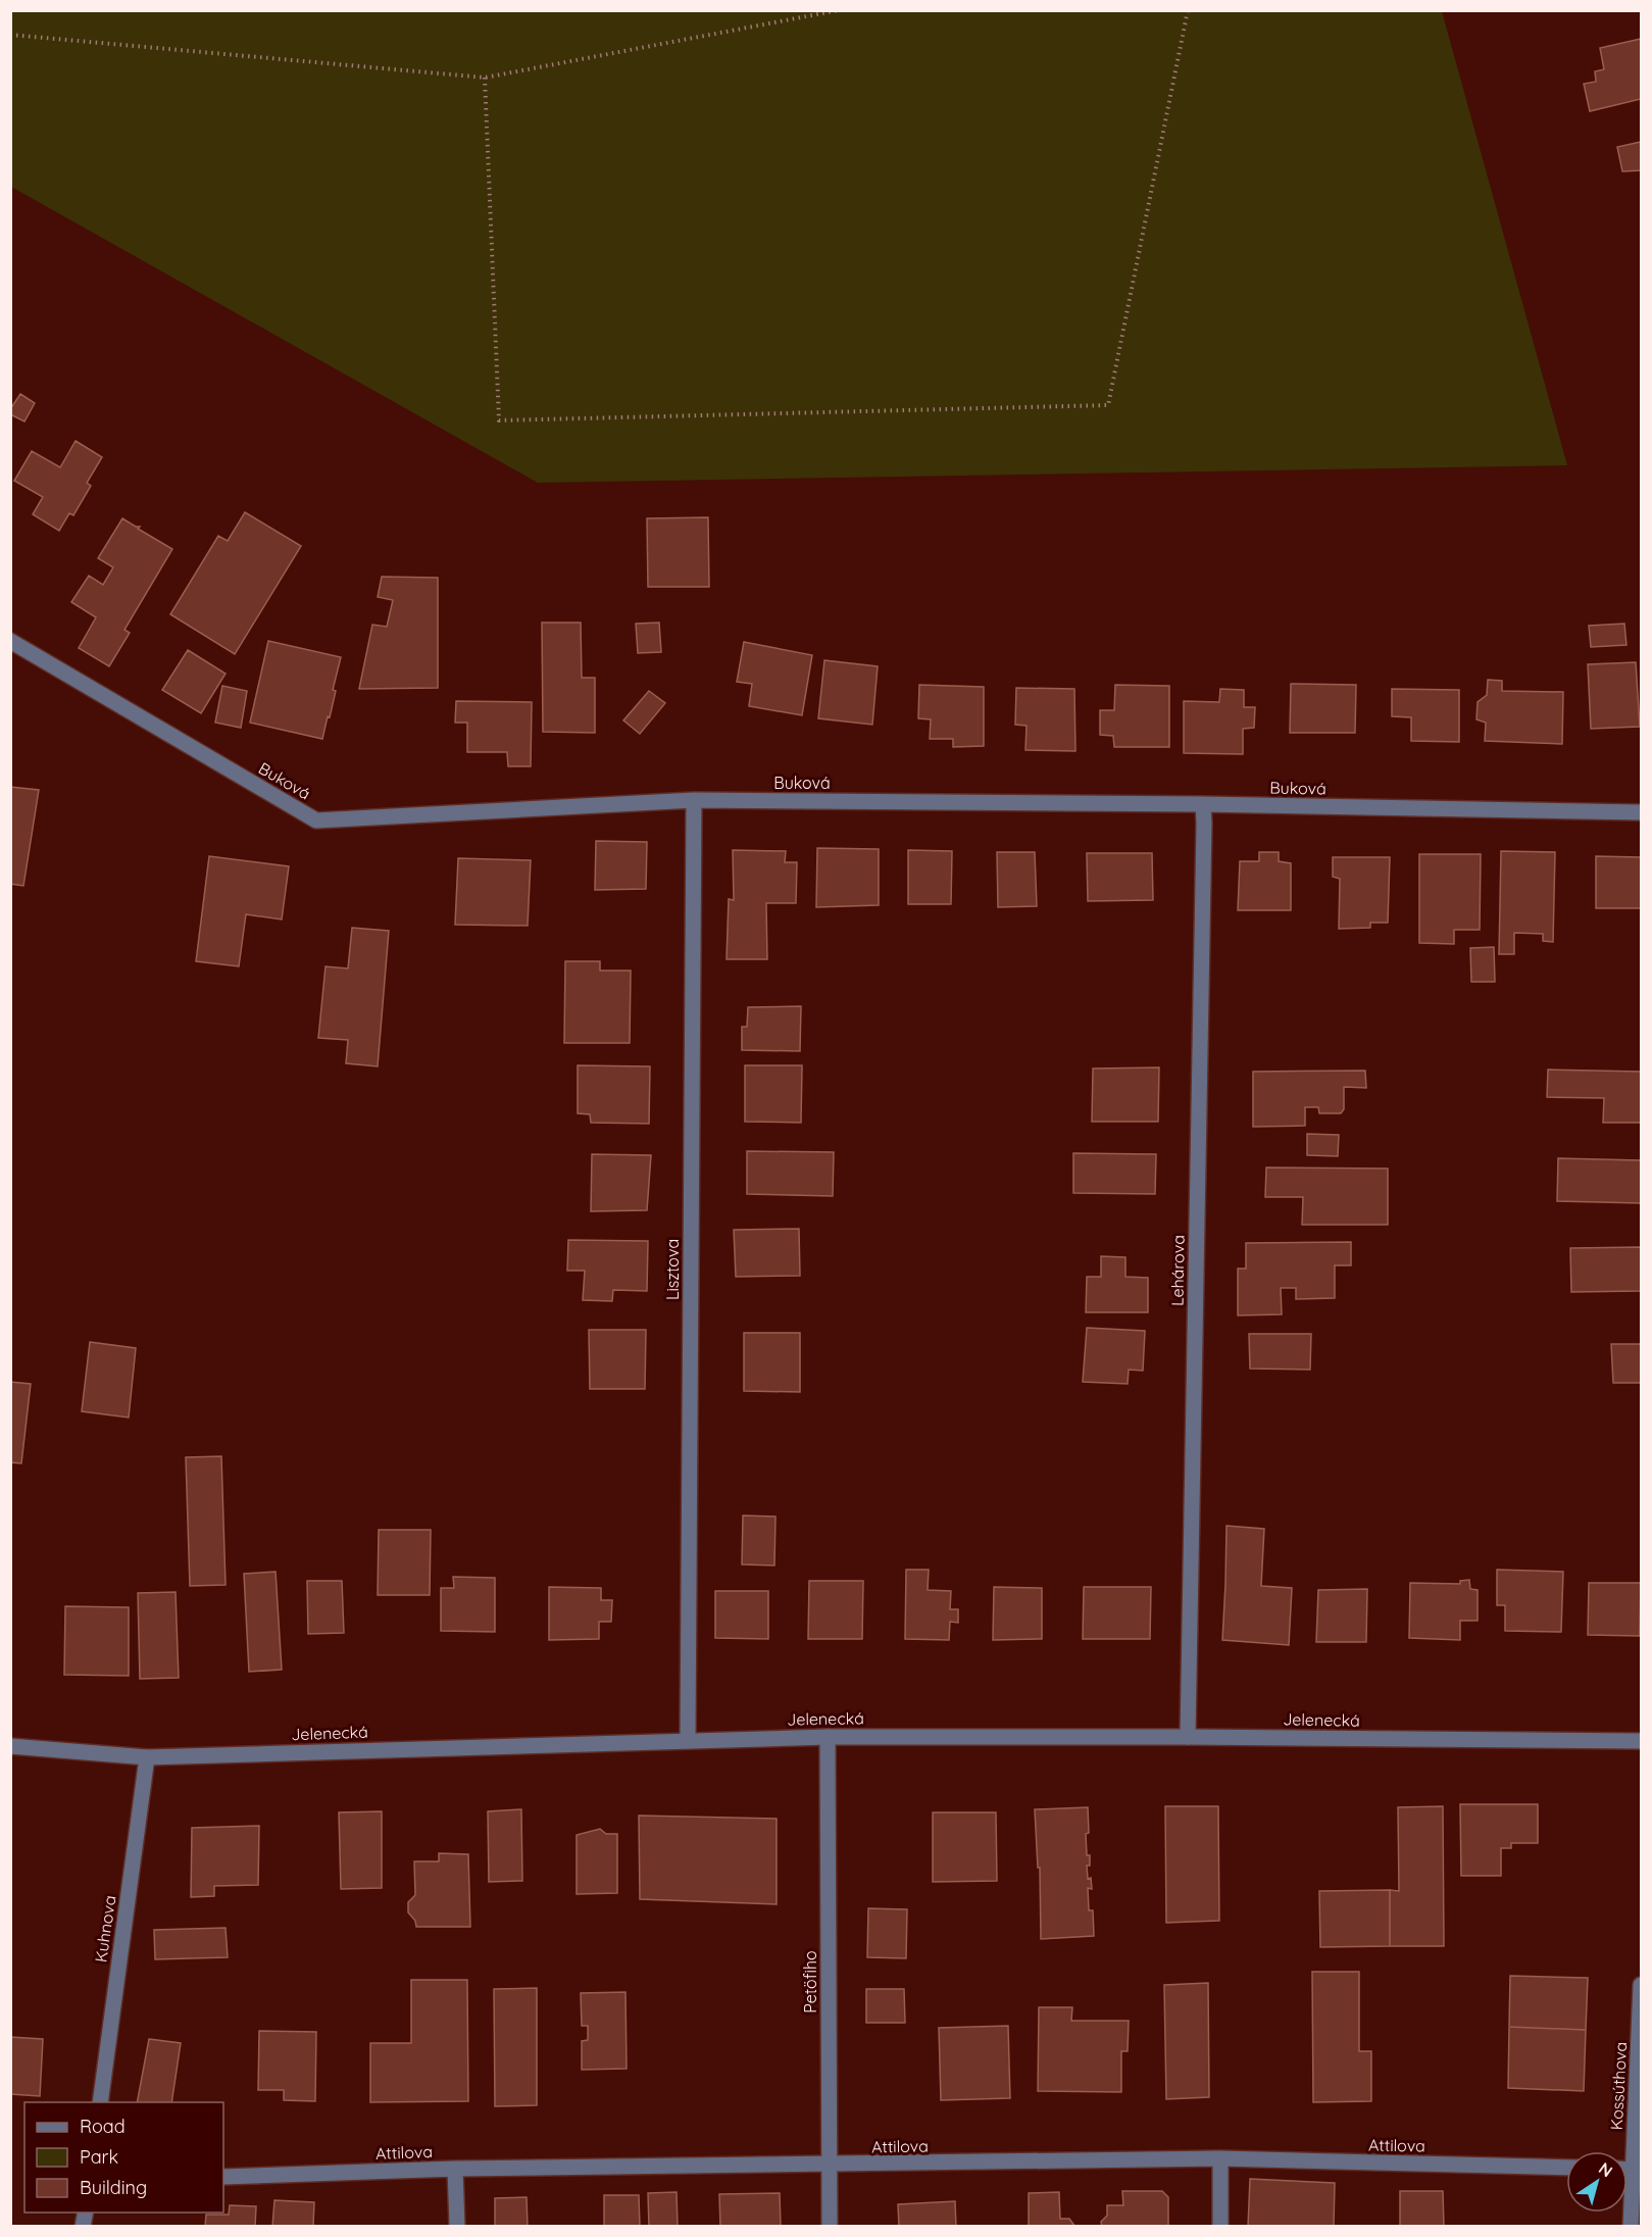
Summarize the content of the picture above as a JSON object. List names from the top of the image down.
{
  "streets": {
    "street": [
      "Buková",
      "Lisztova",
      "Lehárova",
      "Jelenecká",
      "Kuhnova",
      "Petöfiho",
      "Kossúthova",
      "Attilova"
    ]
  },
  "crossings": [
    ["Buková", "Lisztova"],
    ["Buková", "Lehárova"],
    ["Lisztova", "Jelenecká"],
    ["Lehárova", "Jelenecká"],
    ["Jelenecká", "Kuhnova"],
    ["Jelenecká", "Petöfiho"],
    ["Petöfiho", "Attilova"]
  ],
  "legend": ["Road", "Park", "Building"],
  "north": "top right"
}
